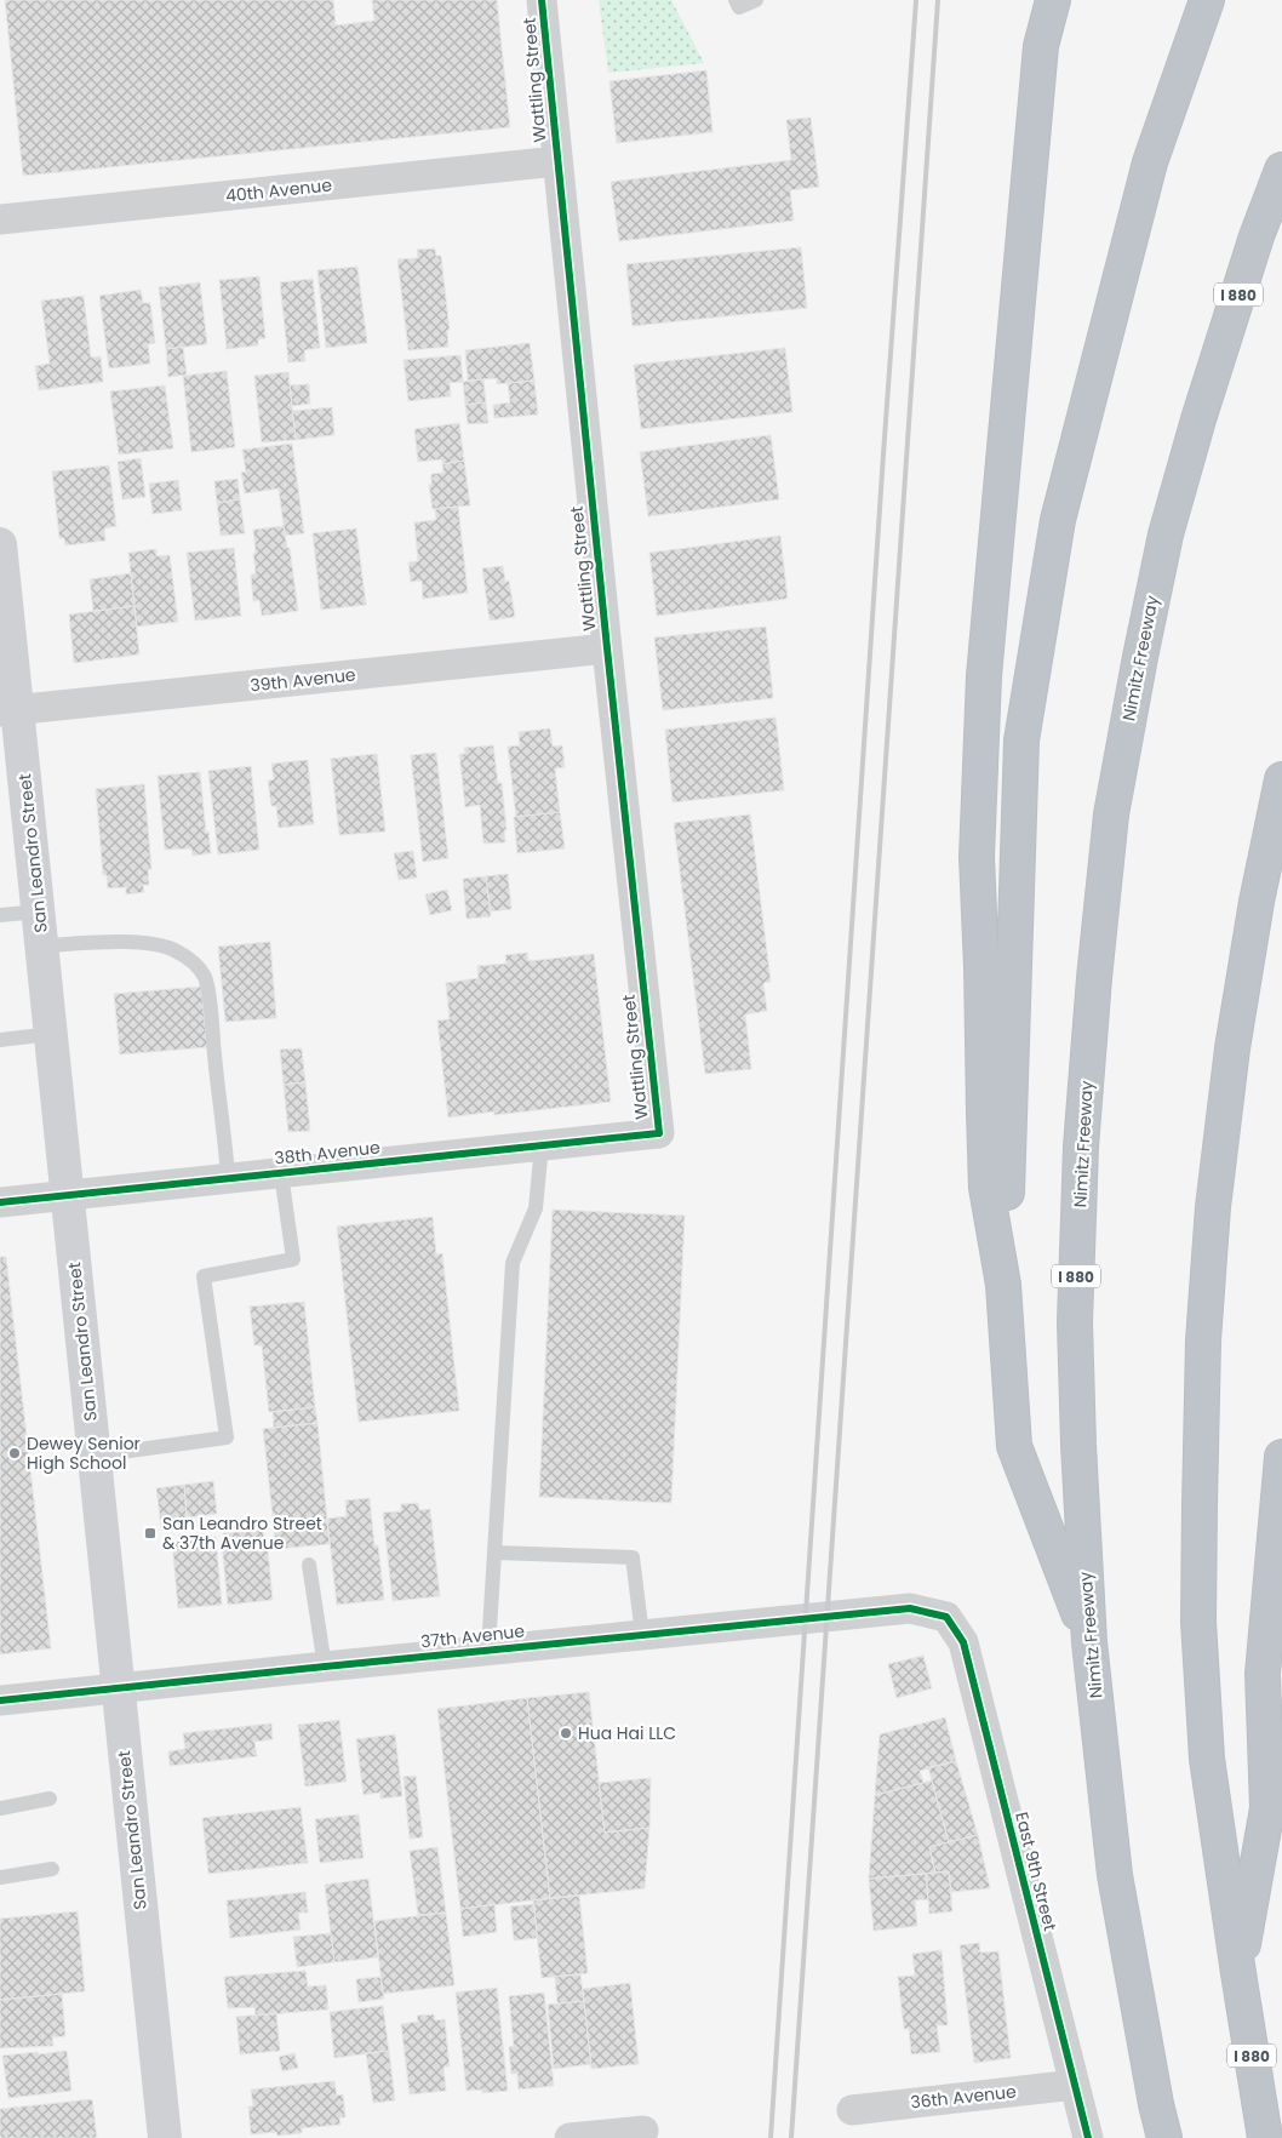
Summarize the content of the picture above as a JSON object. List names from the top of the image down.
{
  "streets": {
    "highway": ["I 880", "Nimitz Freeway"],
    "main road": ["San Leandro Street"],
    "street": [
      "Wattling Street",
      "40th Avenue",
      "39th Avenue",
      "38th Avenue",
      "37th Avenue",
      "East 9th Street",
      "36th Avenue"
    ]
  },
  "crossings": [
    ["Wattling Street", "40th Avenue"],
    ["Wattling Street", "39th Avenue"],
    ["Wattling Street", "38th Avenue"],
    ["39th Avenue", "San Leandro Street"],
    ["San Leandro Street", "38th Avenue"],
    ["San Leandro Street", "37th Avenue"],
    ["37th Avenue", "East 9th Street"],
    ["East 9th Street", "36th Avenue"]
  ],
  "places": {
    "other": ["Dewey Senior High School", "Hua Hai LLC"],
    "transit": ["San Leandro Street & 37th Avenue"]
  }
}
